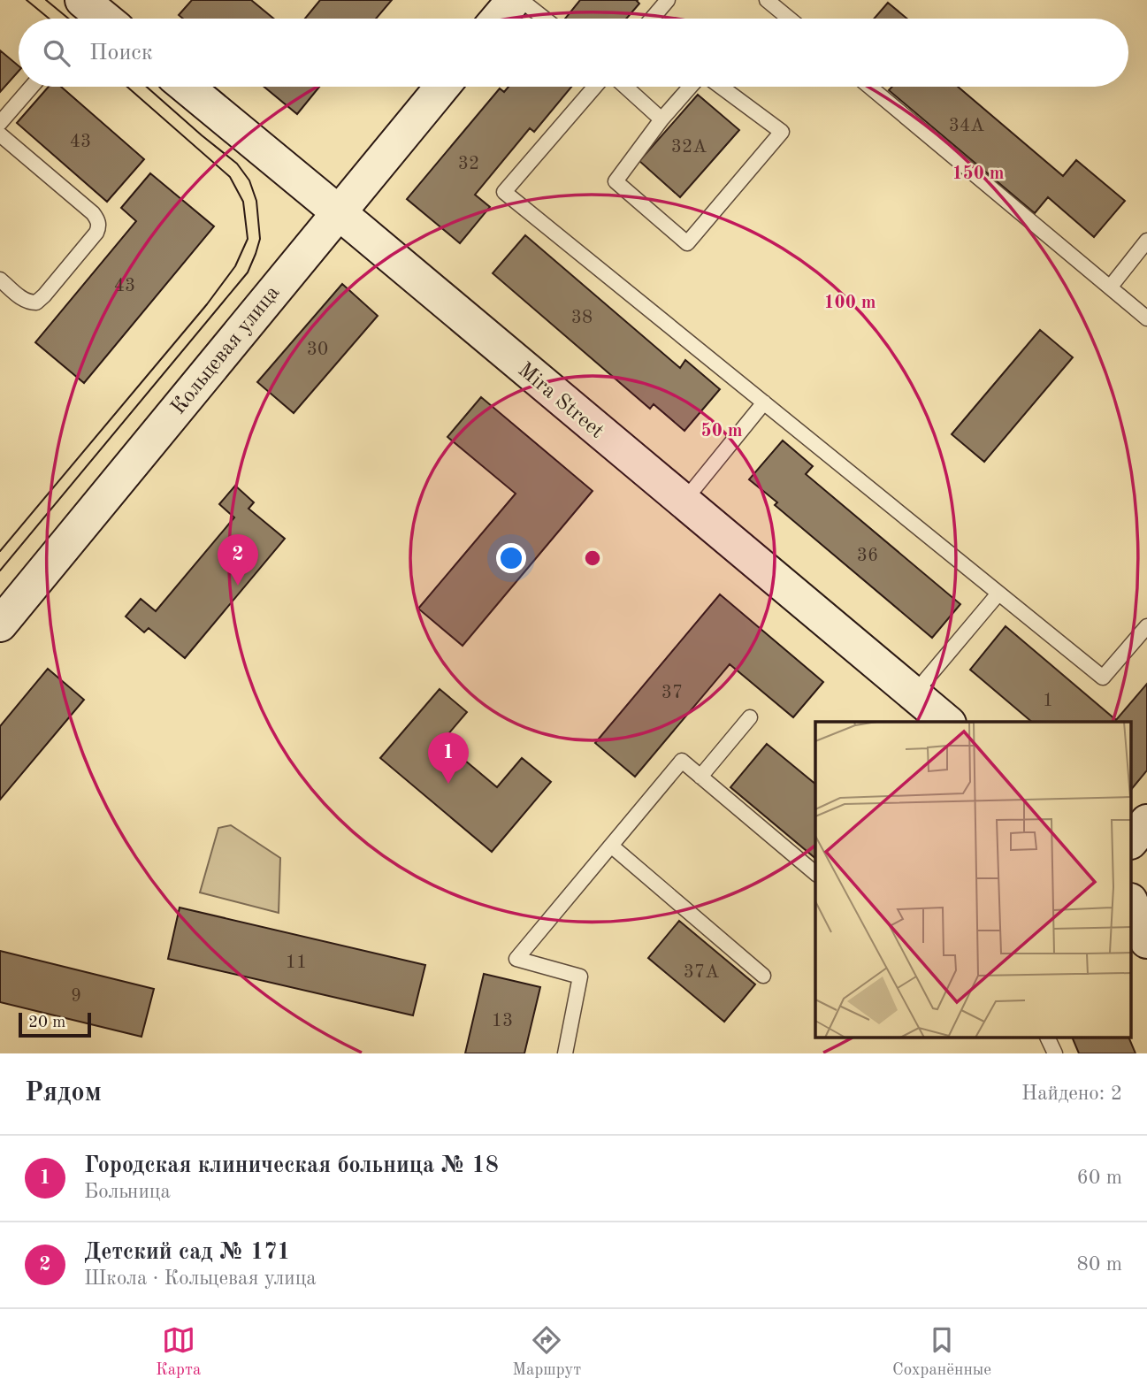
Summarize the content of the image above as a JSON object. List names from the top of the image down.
{
  "streets": {
    "street": ["Кольцевая улица", "Mira Street"]
  },
  "crossings": [
    ["Кольцевая улица", "Mira Street"]
  ],
  "house_numbers": [
    "34А",
    "43",
    "32А",
    "32",
    "43",
    "38",
    "30",
    "36",
    "37",
    "1",
    "11",
    "37А",
    "9",
    "13"
  ],
  "scale_bar": "20 m",
  "page": {
    "search": "Поиск",
    "pins": ["2", "1"],
    "scale": "20 m",
    "heading": ["Рядом", "Найдено: 2"],
    "list": [
      {
        "mark": "1",
        "name": "Городская клиническая больница № 18",
        "note": "Больница",
        "value": "60 m"
      },
      {
        "mark": "2",
        "name": "Детский сад № 171",
        "note": "Школа · Кольцевая улица",
        "value": "80 m"
      }
    ],
    "nav": ["Карта", "Маршрут", "Сохранённые"]
  },
  "rings": ["150 m", "100 m", "50 m"]
}
